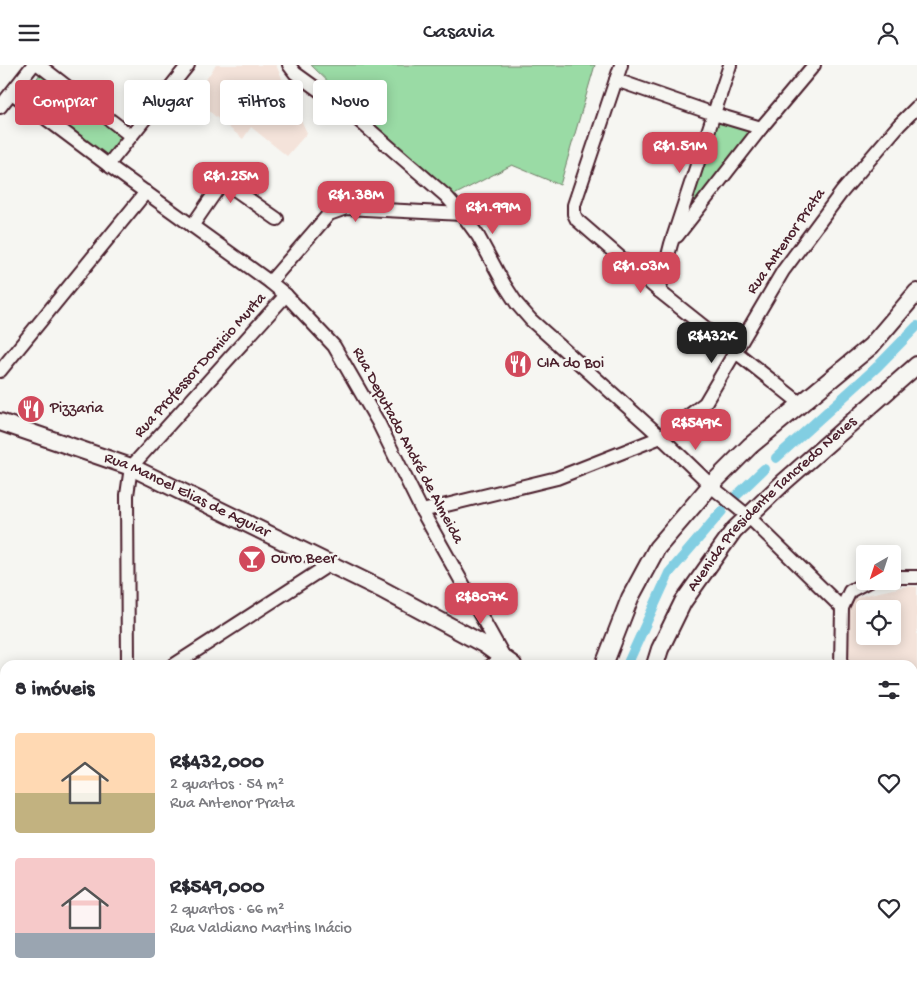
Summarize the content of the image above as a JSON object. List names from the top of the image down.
{
  "streets": {
    "main road": ["Rua Manoel Elias de Aguiar", "Avenida Presidente Tancredo Neves"],
    "street": ["Rua Antenor Prata", "Rua Professor Domicio Murta", "Rua Deputado André de Almeida"]
  },
  "crossings": [
    ["Rua Antenor Prata", "Rua Deputado André de Almeida"],
    ["Rua Professor Domicio Murta", "Rua Deputado André de Almeida"],
    ["Rua Professor Domicio Murta", "Rua Manoel Elias de Aguiar"]
  ],
  "places": {
    "restaurant": ["CIA do Boi", "Pizzaria"],
    "bar": ["Ouro Beer"]
  },
  "north": "bottom left",
  "page": {
    "header": "Casavia",
    "chip": [
      "Comprar",
      "Alugar",
      "Filtros",
      "Novo"
    ],
    "price": [
      "R$1.51M",
      "R$1.25M",
      "R$1.38M",
      "R$1.99M",
      "R$1.03M",
      "R$432K",
      "R$549K",
      "R$807K"
    ],
    "heading": "8 imóveis",
    "list": [
      {
        "name": "R$432,000",
        "note": "2 quartos · 54 m² · Rua Antenor Prata"
      },
      {
        "name": "R$549,000",
        "note": "2 quartos · 66 m² · Rua Valdiano Martins Inácio"
      }
    ]
  }
}
